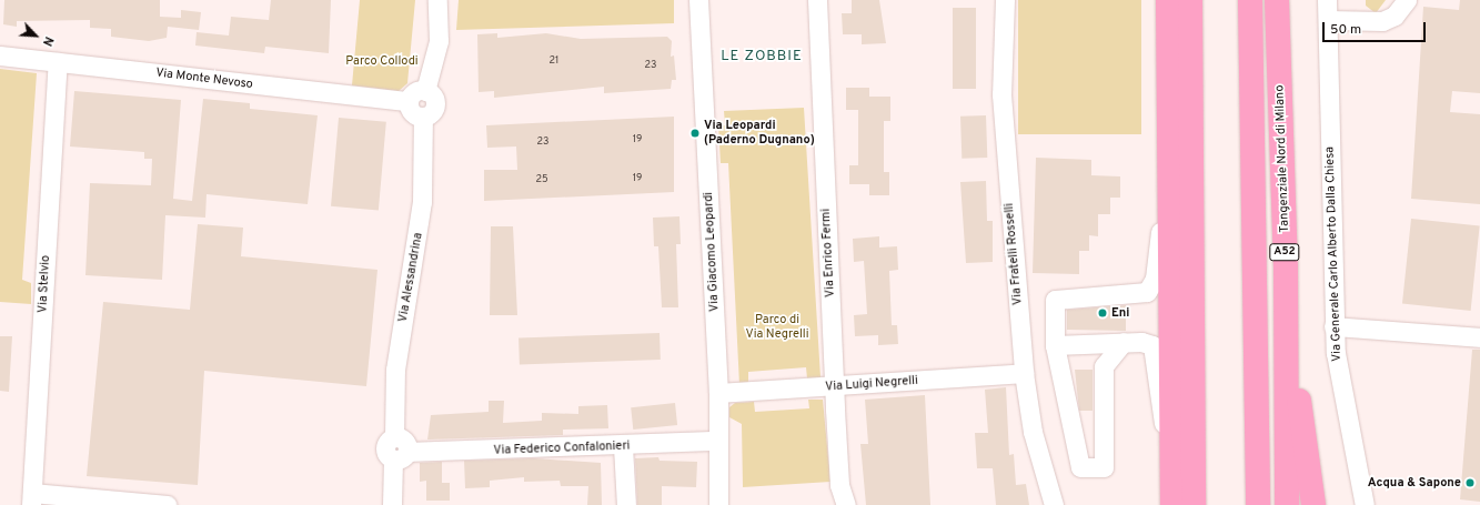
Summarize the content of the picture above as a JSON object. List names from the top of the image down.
{
  "streets": {
    "highway": ["Tangenziale Nord di Milano", "A52"],
    "street": [
      "Via Monte Nevoso",
      "Via Giacomo Leopardi",
      "Via Enrico Fermi",
      "Via Fratelli Rosselli",
      "Via Generale Carlo Alberto Dalla Chiesa",
      "Via Alessandrina",
      "Via Stelvio",
      "Via Luigi Negrelli",
      "Via Federico Confalonieri"
    ]
  },
  "crossings": [
    ["Via Monte Nevoso", "Via Alessandrina"],
    ["Via Monte Nevoso", "Via Stelvio"],
    ["Via Giacomo Leopardi", "Via Luigi Negrelli"],
    ["Via Giacomo Leopardi", "Via Federico Confalonieri"],
    ["Via Enrico Fermi", "Via Luigi Negrelli"],
    ["Via Fratelli Rosselli", "Via Luigi Negrelli"],
    ["Via Alessandrina", "Via Federico Confalonieri"]
  ],
  "districts": ["LE ZOBBIE"],
  "parks": ["Parco Collodi", "Parco di Via Negrelli"],
  "places": ["Via Leopardi (Paderno Dugnano)", "Eni", "Acqua & Sapone"],
  "house_numbers": [
    "21",
    "23",
    "19",
    "23",
    "19",
    "25"
  ],
  "scale_bar": "50 m",
  "north": "bottom right"
}
